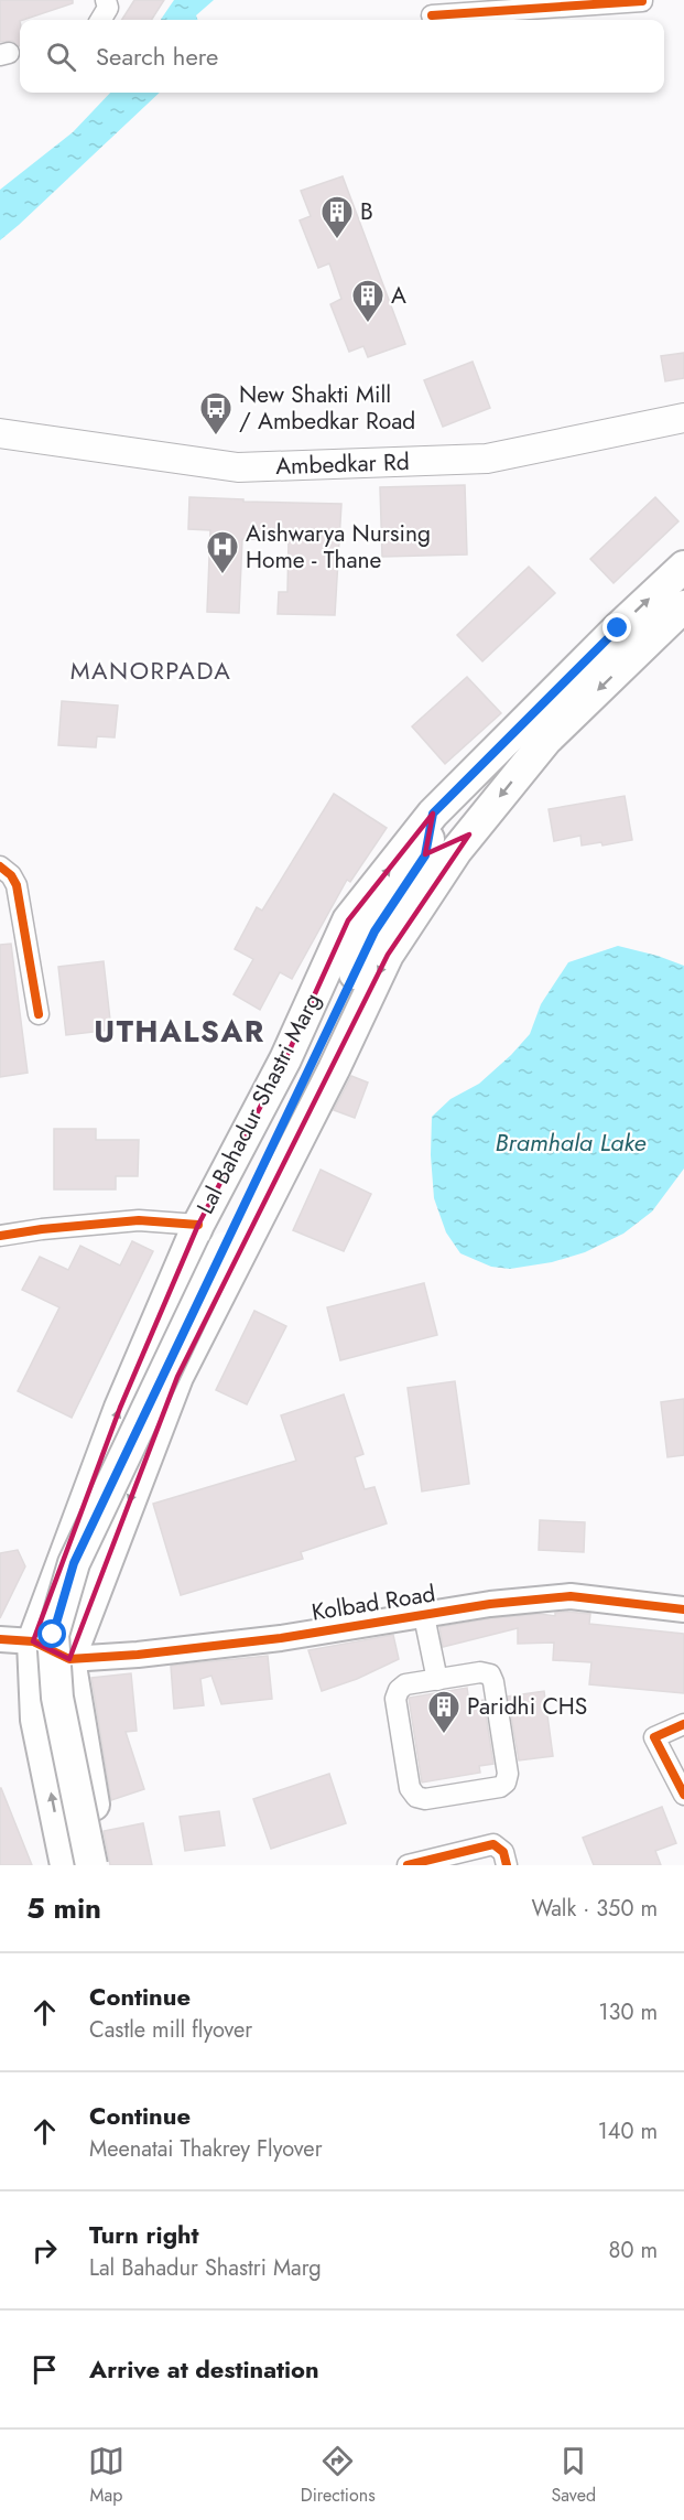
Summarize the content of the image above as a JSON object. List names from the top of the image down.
{
  "streets": {
    "main road": ["Ambedkar Rd", "Lal Bahadur Shastri Marg"],
    "street": ["Kolbad Road"]
  },
  "districts": ["MANORPADA", "UTHALSAR"],
  "water": ["Bramhala Lake"],
  "places": {
    "building": ["B", "A", "Paridhi CHS"],
    "bus stop": ["New Shakti Mill / Ambedkar Road"],
    "hospital": ["Aishwarya Nursing Home - Thane"]
  },
  "page": {
    "search": "Search here",
    "heading": ["5 min", "Walk · 350 m"],
    "list": [
      ["Continue", "Castle mill flyover", "130 m"],
      ["Continue", "Meenatai Thakrey Flyover", "140 m"],
      ["Turn right", "Lal Bahadur Shastri Marg", "80 m"],
      "Arrive at destination"
    ],
    "nav": ["Map", "Directions", "Saved"]
  }
}
